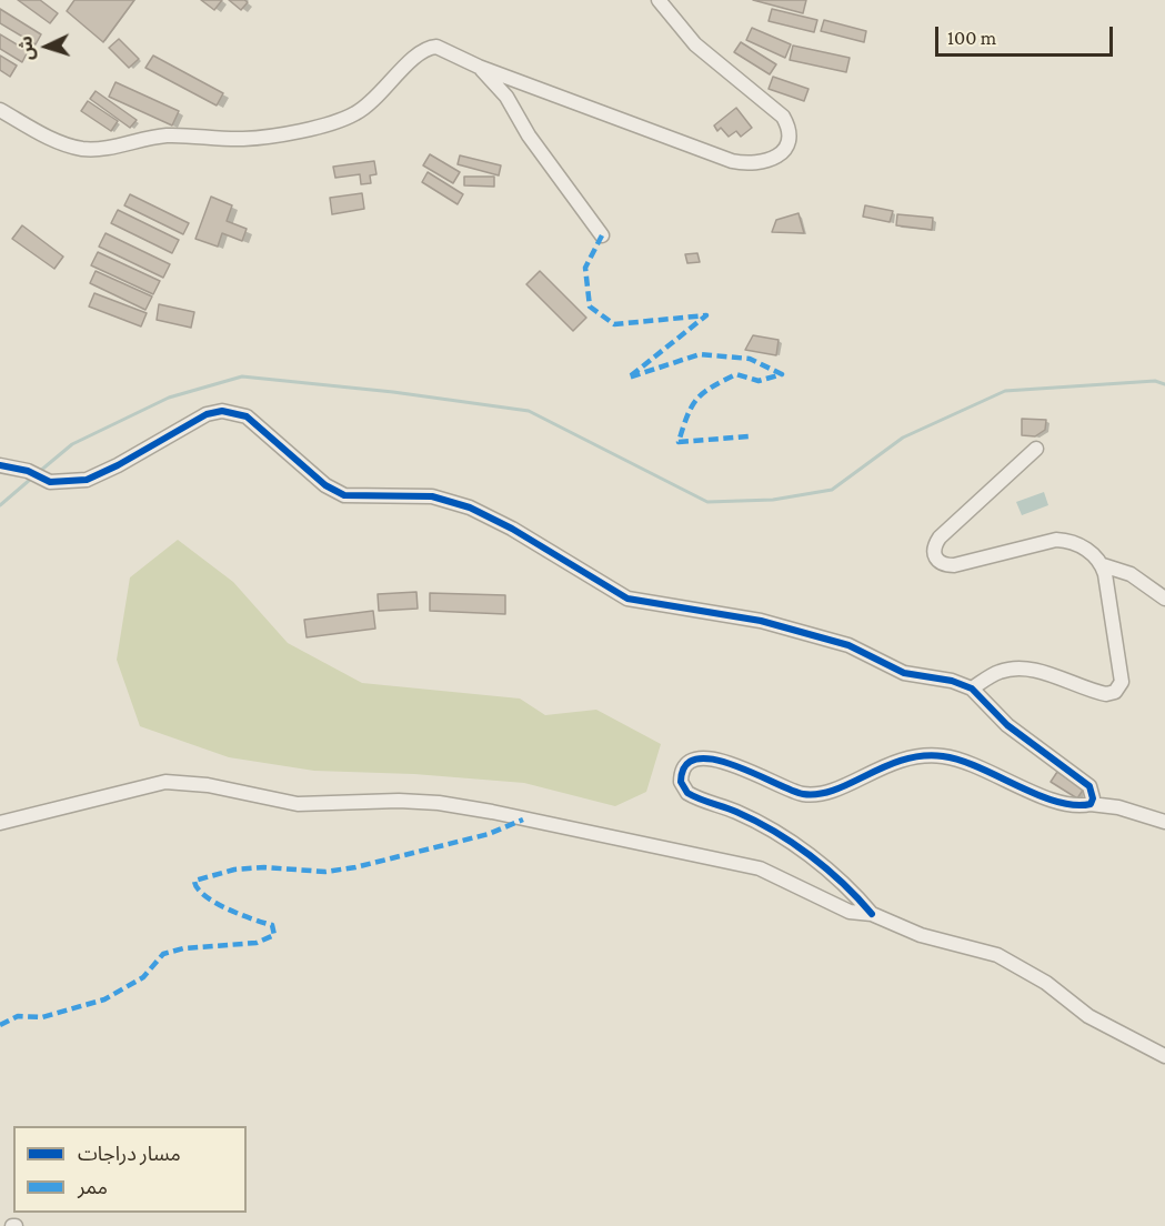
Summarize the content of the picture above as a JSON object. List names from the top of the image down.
{
  "legend": ["مسار دراجات", "ممر"],
  "scale_bar": "100 m",
  "north": "left"
}
